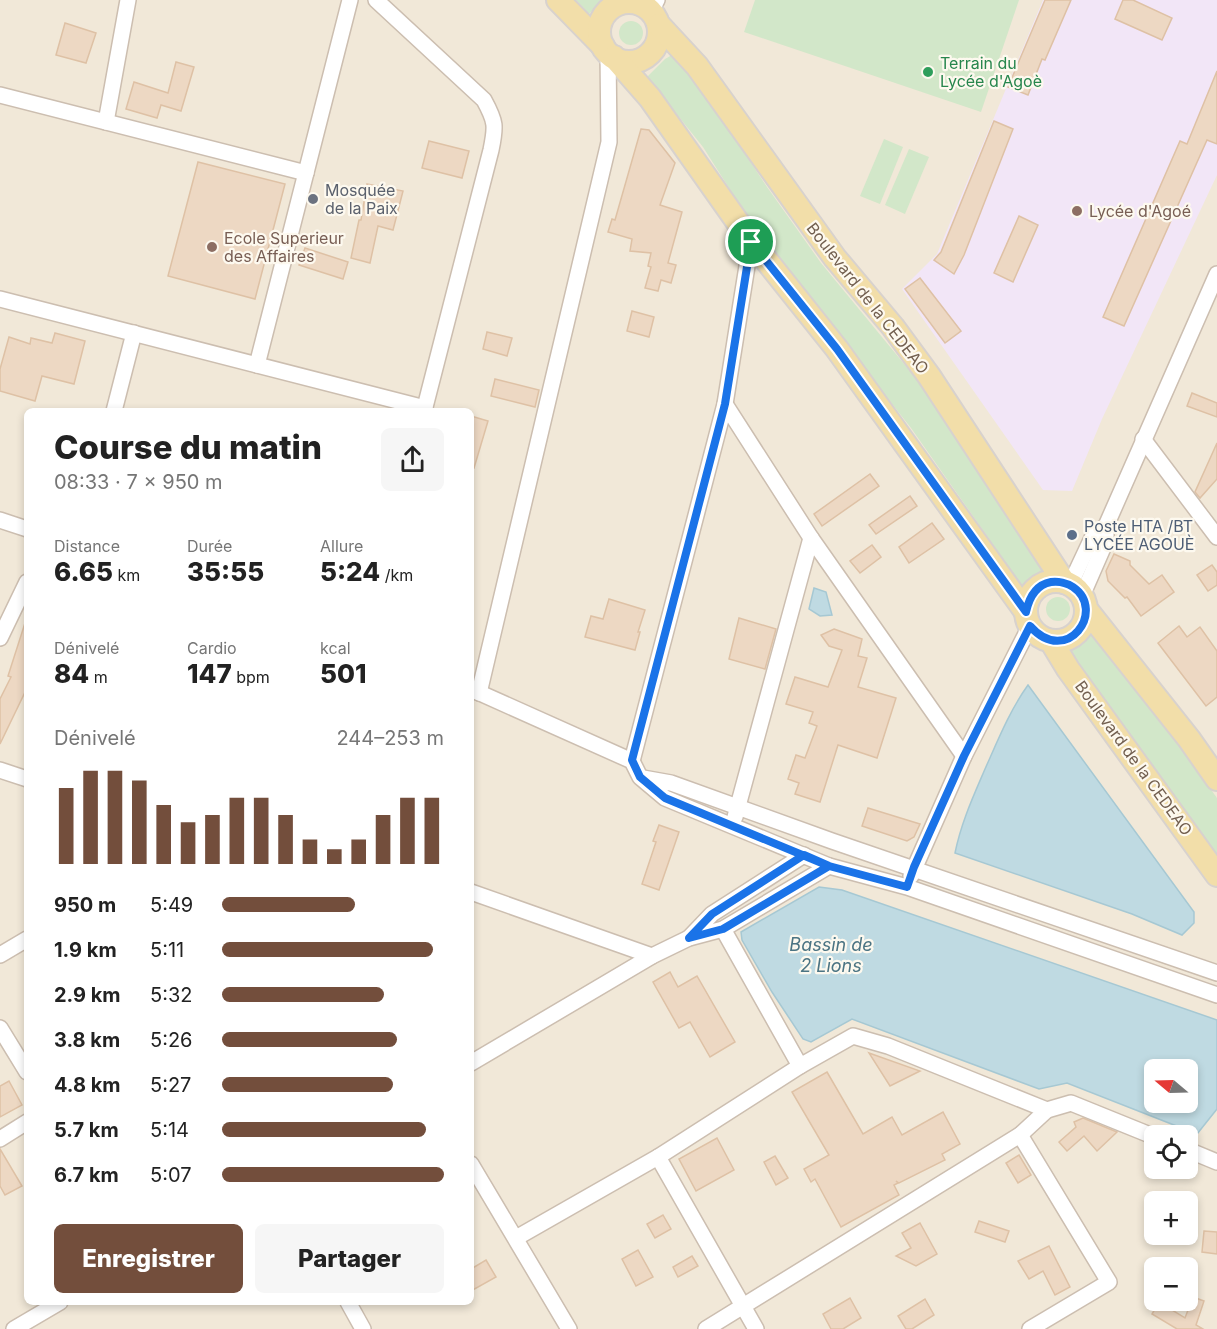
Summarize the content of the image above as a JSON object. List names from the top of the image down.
{
  "streets": {
    "main road": ["Boulevard de la CEDEAO"]
  },
  "water": ["Bassin de 2 Lions"],
  "places": [
    "Terrain du Lycée d'Agoè",
    "Mosquée de la Paix",
    "Lycée d'Agoé",
    "Ecole Superieur des Affaires",
    "Poste HTA /BT LYCÉE AGOUÈ"
  ],
  "north": "left",
  "page": {
    "heading": ["Course du matin", "08:33 · 7 × 950 m"],
    "stats": [
      ["Distance", "6.65 km"],
      ["Durée", "35:55"],
      ["Allure", "5:24 /km"],
      ["Dénivelé", "84 m"],
      ["Cardio", "147 bpm"],
      ["kcal", "501"]
    ],
    "chart": ["Dénivelé", "244–253 m"],
    "list": [
      {
        "name": "950 m",
        "note": "5:49"
      },
      {
        "name": "1.9 km",
        "note": "5:11"
      },
      {
        "name": "2.9 km",
        "note": "5:32"
      },
      {
        "name": "3.8 km",
        "note": "5:26"
      },
      {
        "name": "4.8 km",
        "note": "5:27"
      },
      {
        "name": "5.7 km",
        "note": "5:14"
      },
      {
        "name": "6.7 km",
        "note": "5:07"
      }
    ],
    "map_buttons": ["+", "−"],
    "buttons": ["Enregistrer", "Partager"]
  }
}
